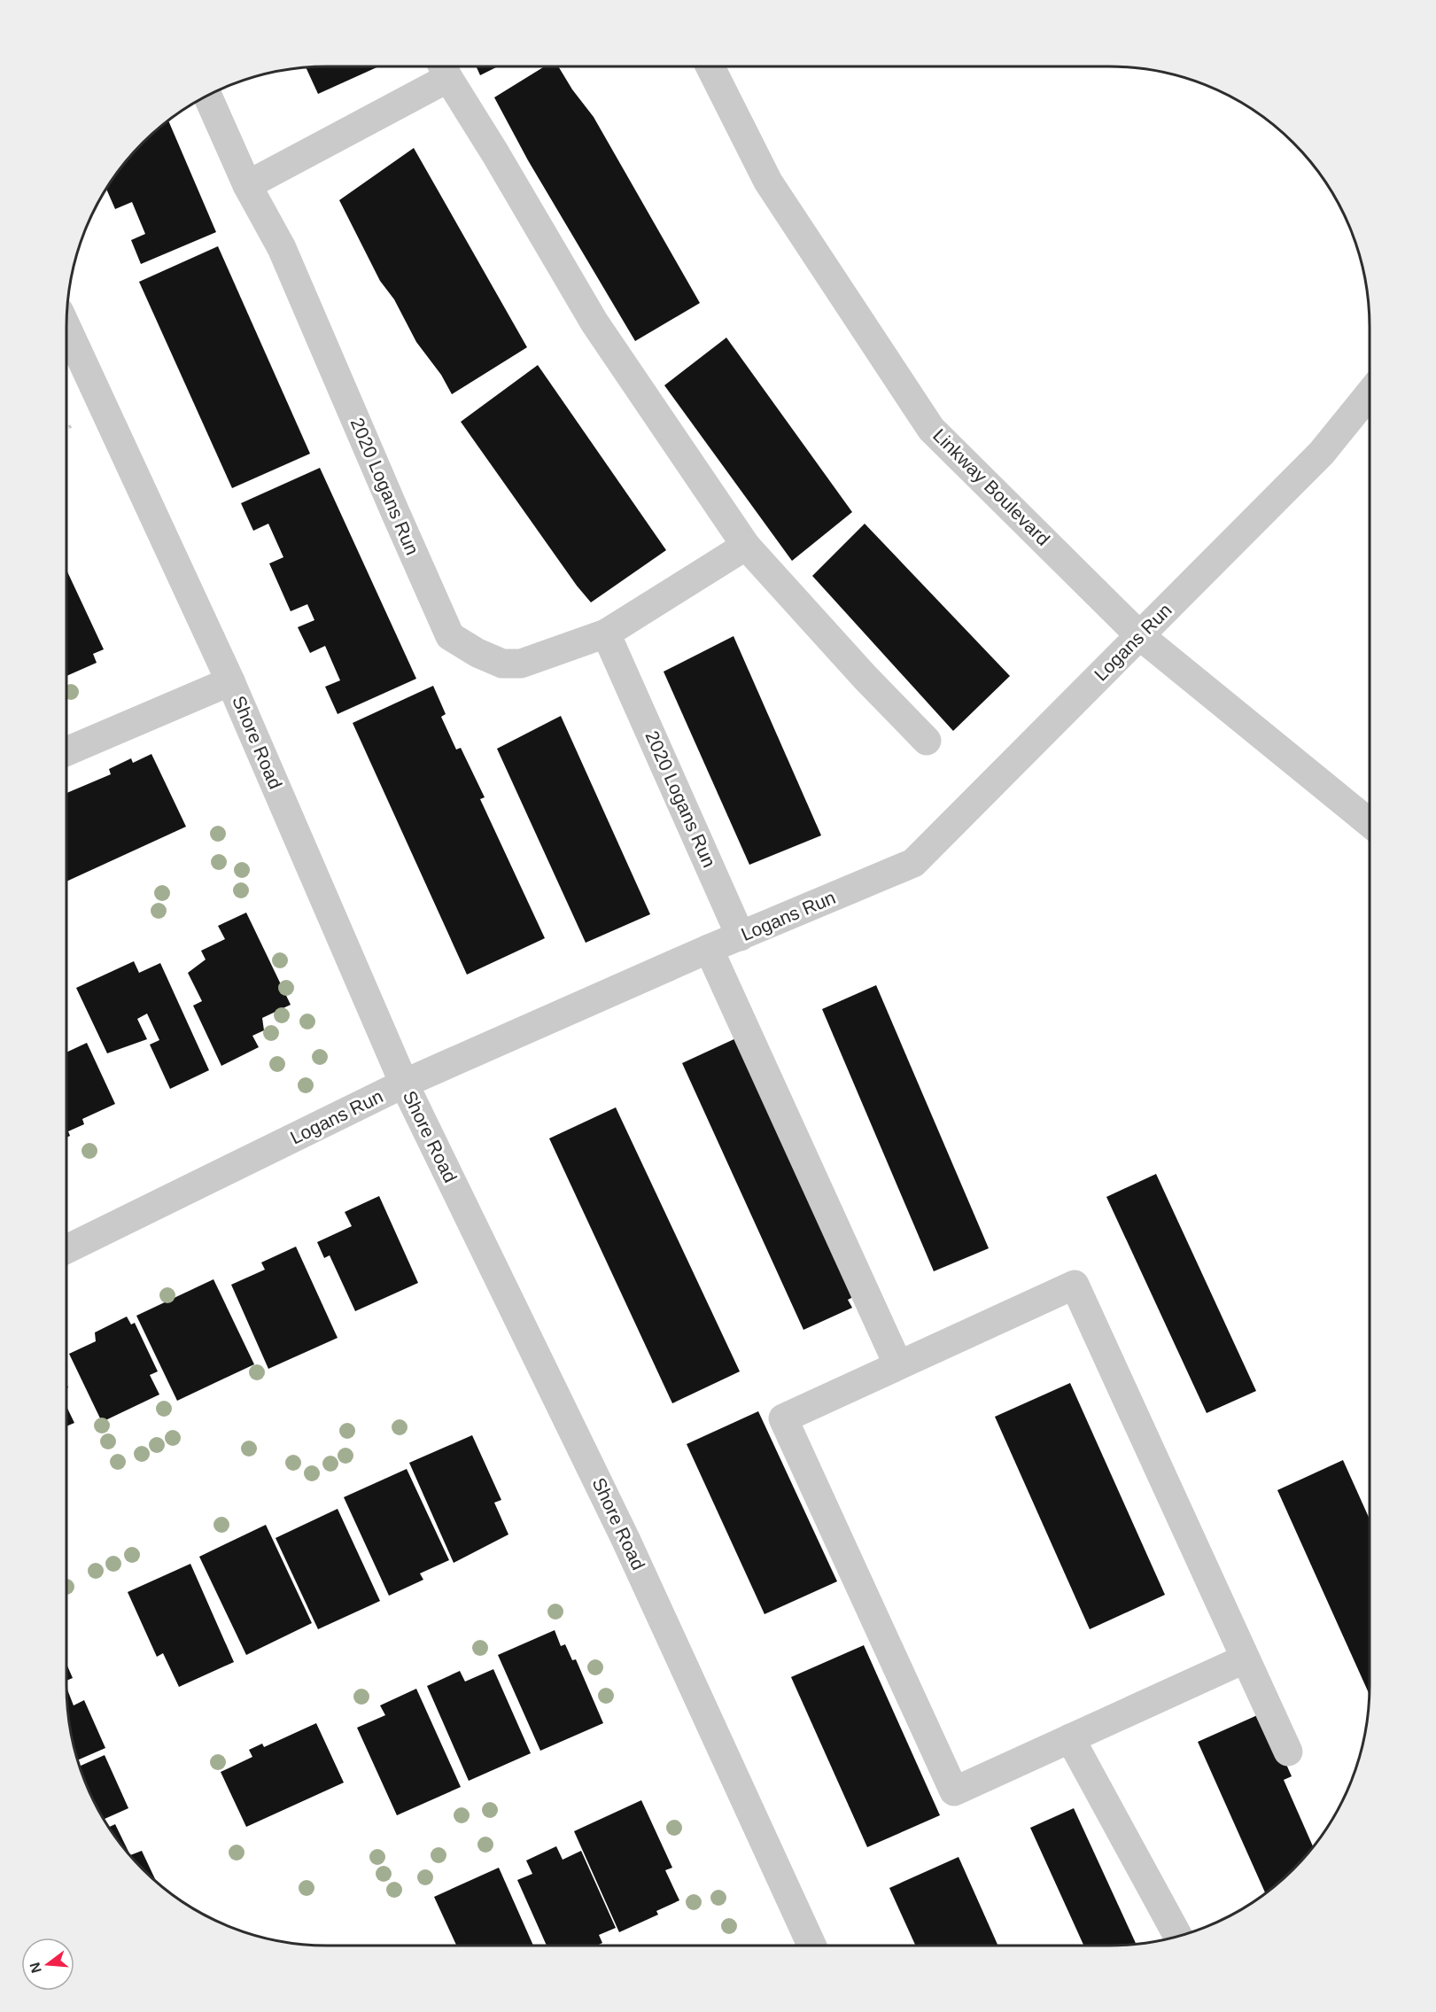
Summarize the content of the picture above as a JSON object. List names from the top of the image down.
{
  "streets": {
    "street": [
      "2020 Logans Run",
      "Linkway Boulevard",
      "Logans Run",
      "Shore Road"
    ]
  },
  "crossings": [
    ["2020 Logans Run", "Logans Run"],
    ["Linkway Boulevard", "Logans Run"],
    ["Logans Run", "Shore Road"]
  ],
  "north": "left"
}
